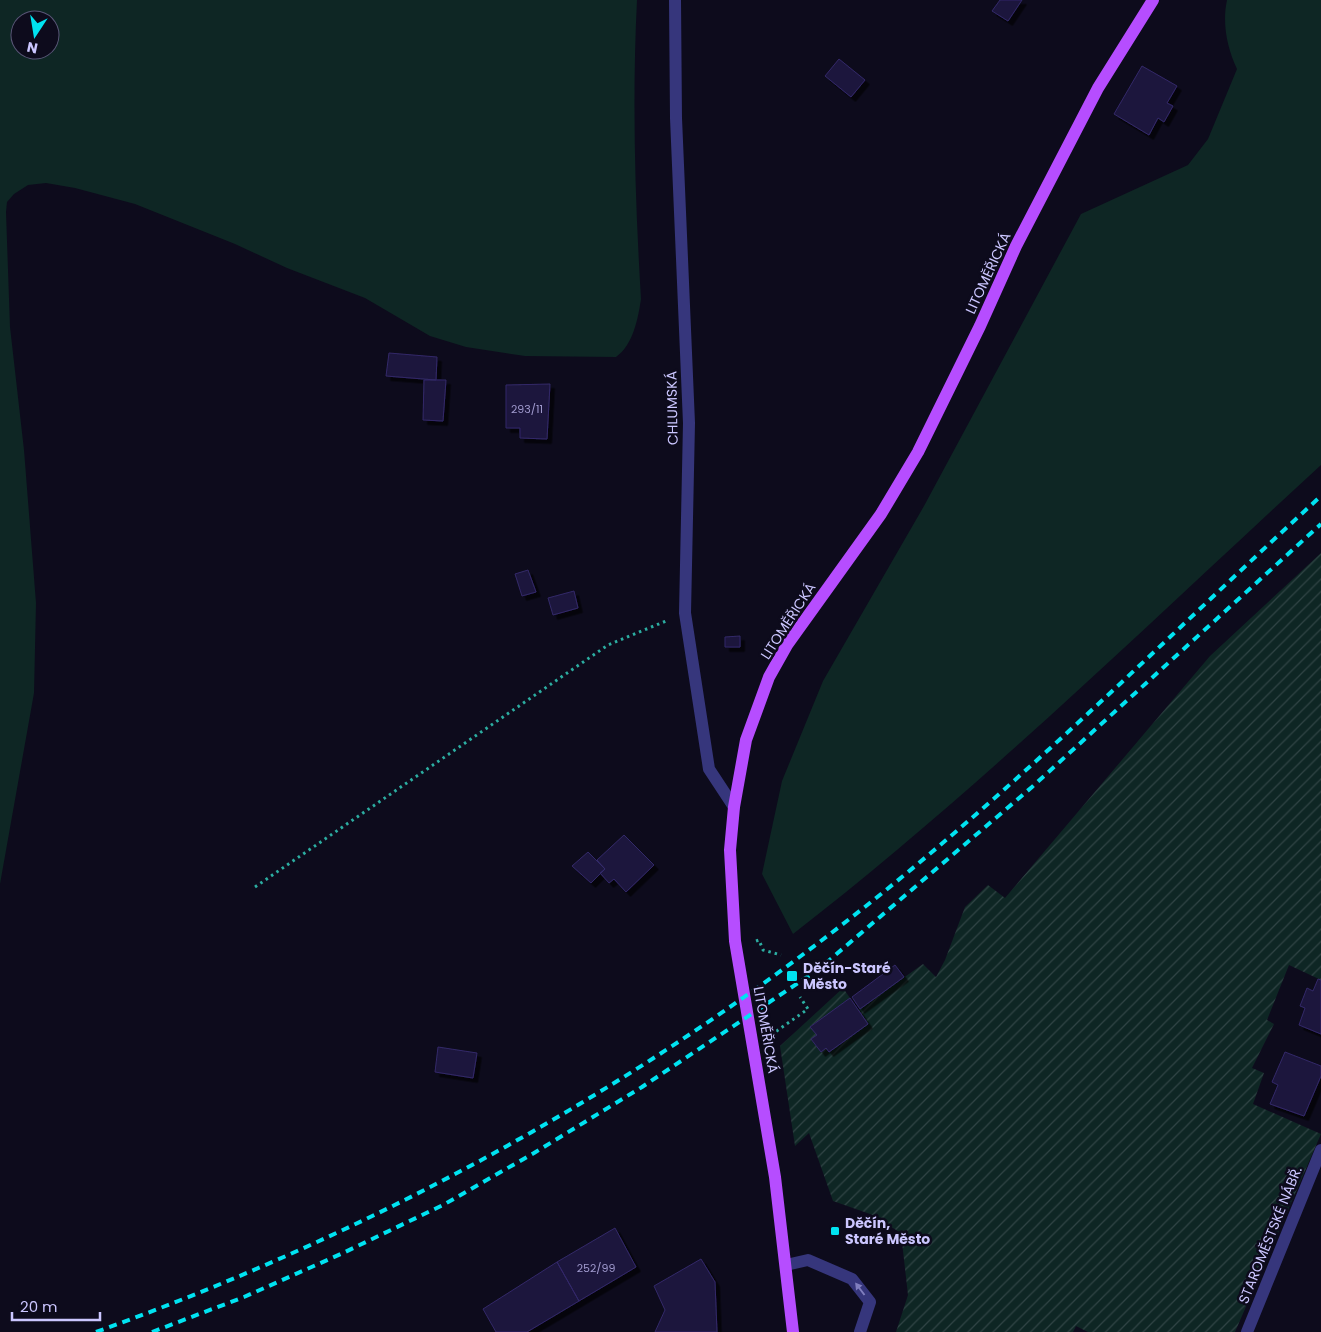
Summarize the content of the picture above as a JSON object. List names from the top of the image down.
{
  "streets": {
    "main road": ["LITOMĚŘICKÁ"],
    "street": ["CHLUMSKÁ", "STAROMĚSTSKÉ NÁBŘ."]
  },
  "crossings": [
    ["LITOMĚŘICKÁ", "CHLUMSKÁ"]
  ],
  "places": {
    "transit": ["Děčín-Staré Město", "Děčín, Staré Město"]
  },
  "house_numbers": ["293/11", "252/99"],
  "scale_bar": "20 m",
  "north": "bottom"
}
